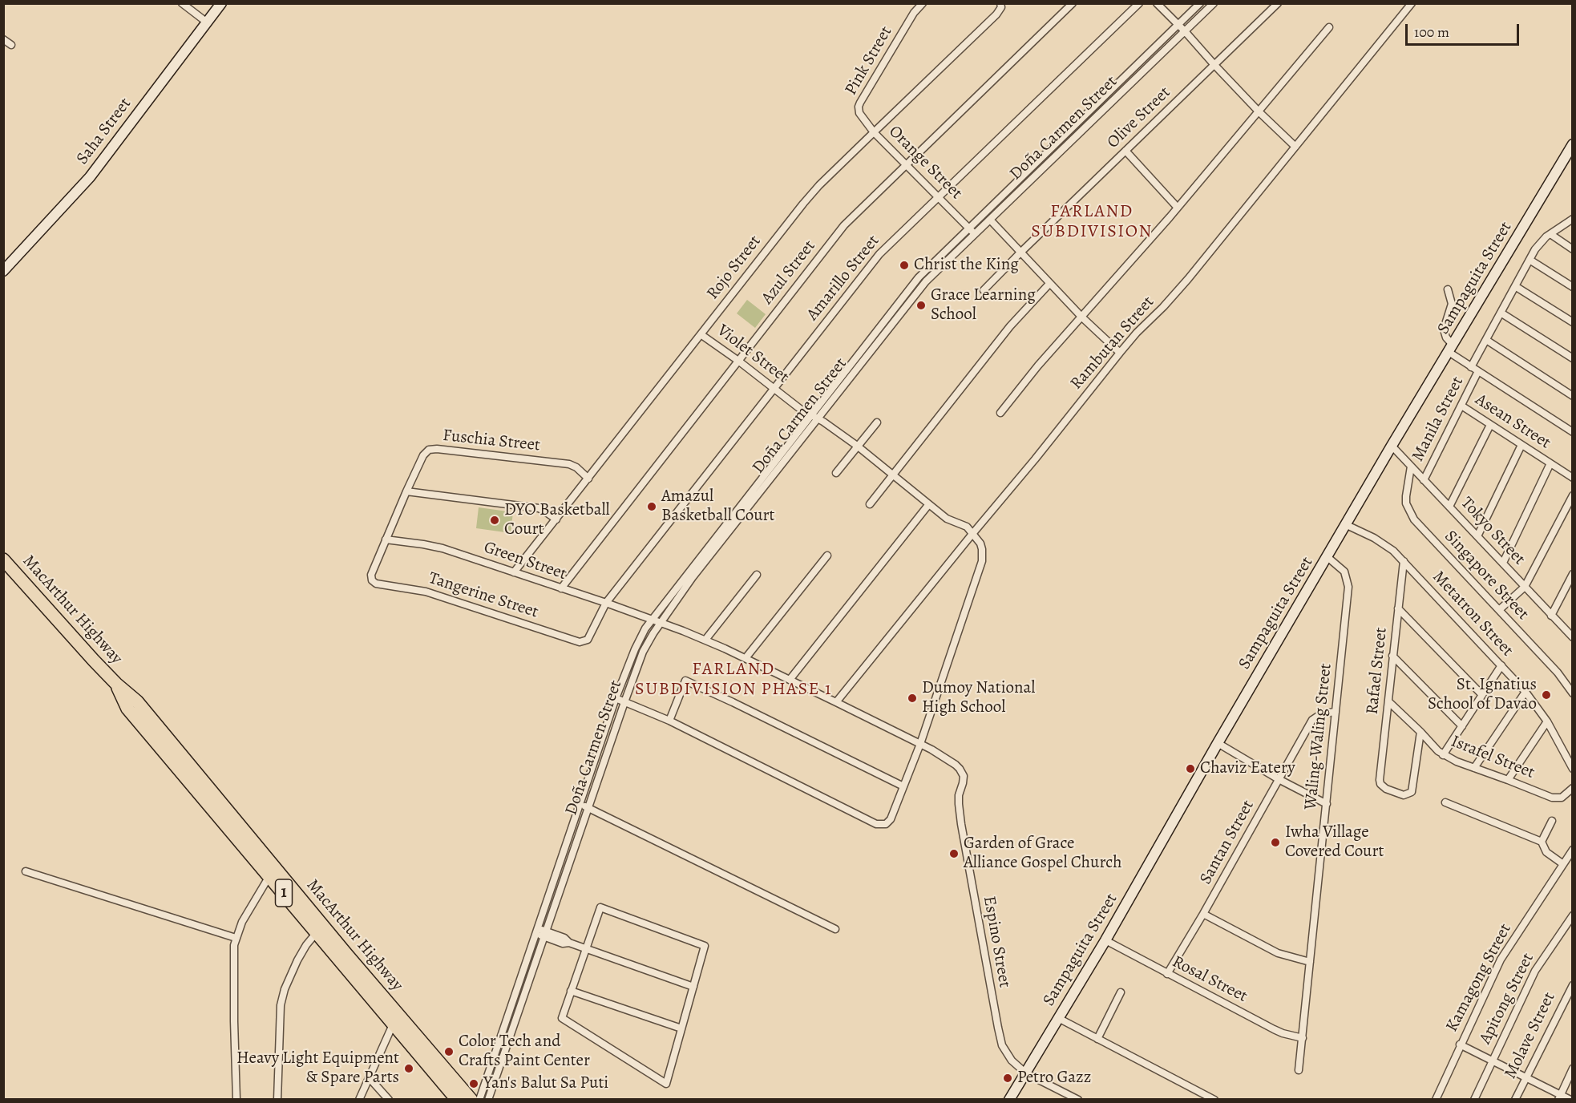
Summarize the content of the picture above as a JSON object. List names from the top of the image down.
{
  "streets": {
    "highway": ["MacArthur Highway", "1"],
    "street": [
      "Pink Street",
      "Olive Street",
      "Doña Carmen Street",
      "Saha Street",
      "Orange Street",
      "Rojo Street",
      "Azul Street",
      "Amarillo Street",
      "Sampaguita Street",
      "Rambutan Street",
      "Violet Street",
      "Manila Street",
      "Asean Street",
      "Fuschia Street",
      "Tokyo Street",
      "Green Street",
      "Singapore Street",
      "Tangerine Street",
      "Metatron Street",
      "Rafael Street",
      "Waling-Waling Street",
      "Israfel Street",
      "Santan Street",
      "Espino Street",
      "Kamagong Street",
      "Rosal Street",
      "Apitong Street",
      "Molave Street"
    ]
  },
  "crossings": [
    ["Pink Street", "Orange Street"],
    ["Doña Carmen Street", "Orange Street"],
    ["Doña Carmen Street", "Violet Street"],
    ["Doña Carmen Street", "Green Street"],
    ["Orange Street", "Rojo Street"],
    ["Orange Street", "Azul Street"],
    ["Orange Street", "Amarillo Street"],
    ["Rojo Street", "Violet Street"],
    ["Rojo Street", "Fuschia Street"],
    ["Rojo Street", "Green Street"],
    ["Azul Street", "Violet Street"],
    ["Azul Street", "Green Street"],
    ["Amarillo Street", "Violet Street"],
    ["Amarillo Street", "Green Street"],
    ["Amarillo Street", "Tangerine Street"],
    ["Sampaguita Street", "Tokyo Street"],
    ["Sampaguita Street", "Metatron Street"],
    ["Sampaguita Street", "Waling-Waling Street"],
    ["Sampaguita Street", "Espino Street"],
    ["Sampaguita Street", "Rosal Street"],
    ["Rambutan Street", "Violet Street"],
    ["Rambutan Street", "Espino Street"],
    ["Manila Street", "Asean Street"],
    ["Manila Street", "Tokyo Street"],
    ["Fuschia Street", "Green Street"],
    ["Fuschia Street", "Tangerine Street"],
    ["Tokyo Street", "Singapore Street"],
    ["Green Street", "Tangerine Street"],
    ["Green Street", "Espino Street"],
    ["Metatron Street", "Rafael Street"],
    ["Rafael Street", "Israfel Street"],
    ["Waling-Waling Street", "Santan Street"],
    ["Waling-Waling Street", "Rosal Street"],
    ["Santan Street", "Rosal Street"]
  ],
  "districts": ["FARLAND SUBDIVISION", "FARLAND SUBDIVISION PHASE 1"],
  "places": [
    "Christ the King",
    "Grace Learning School",
    "Amazul Basketball Court",
    "DYO Basketball Court",
    "St. Ignatius School of Davao",
    "Dumoy National High School",
    "Chaviz Eatery",
    "Iwha Village Covered Court",
    "Garden of Grace Alliance Gospel Church",
    "Color Tech and Crafts Paint Center",
    "Heavy Light Equipment & Spare Parts",
    "Petro Gazz",
    "Yan's Balut Sa Puti"
  ],
  "scale_bar": "100 m"
}
